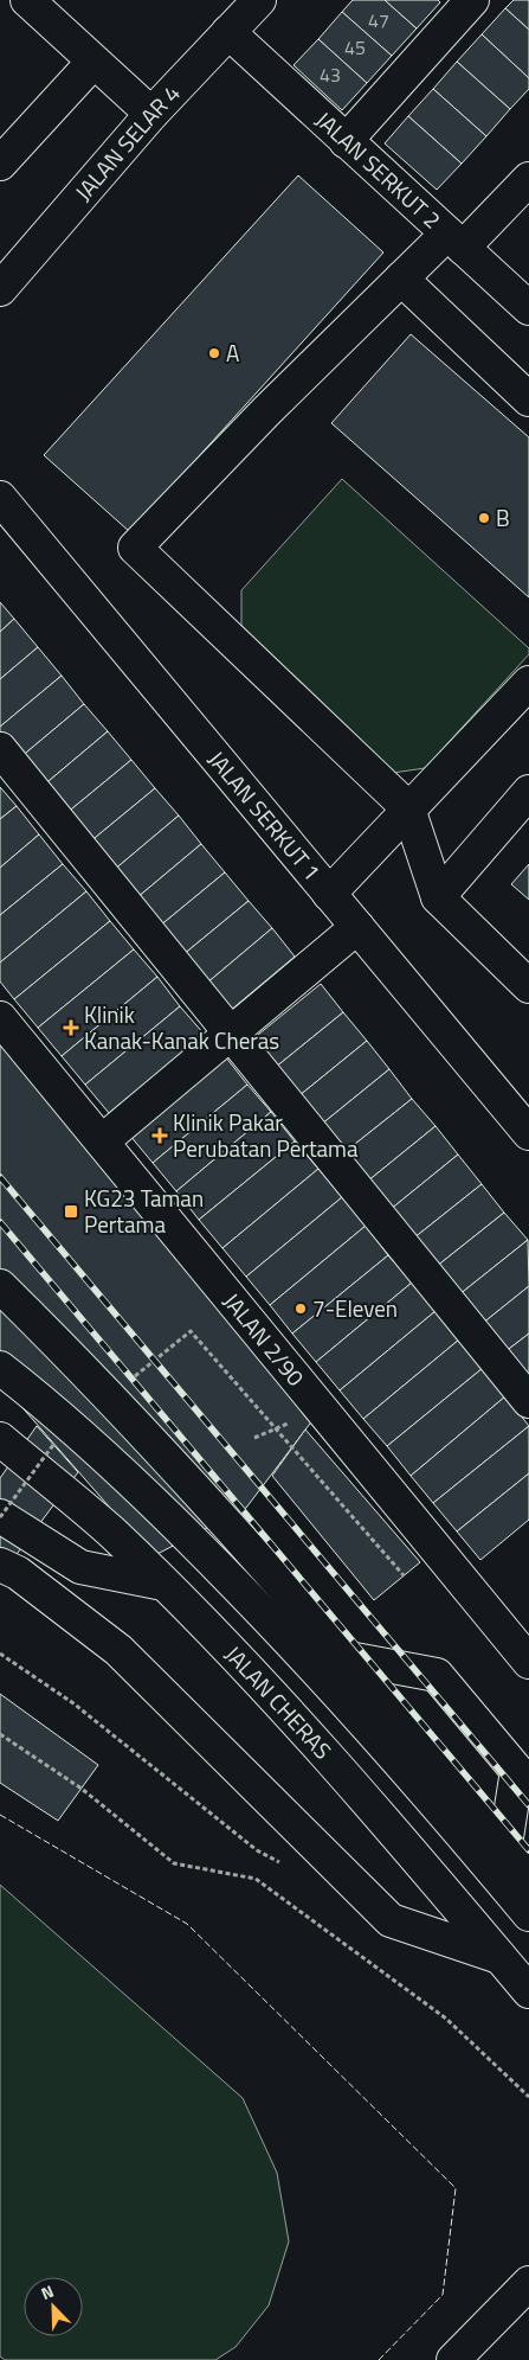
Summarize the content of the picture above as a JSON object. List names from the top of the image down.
{
  "streets": {
    "main road": [
      "JALAN SELAR 4",
      "JALAN SERKUT 2",
      "JALAN SERKUT 1",
      "JALAN 2/90",
      "JALAN CHERAS"
    ]
  },
  "crossings": [
    ["JALAN SELAR 4", "JALAN SERKUT 2"]
  ],
  "places": {
    "other": ["A", "B", "7-Eleven"],
    "health": ["Klinik Kanak-Kanak Cheras", "Klinik Pakar Perubatan Pertama"],
    "transit": ["KG23 Taman Pertama"]
  },
  "house_numbers": ["47", "45", "43"],
  "north": "top left"
}
